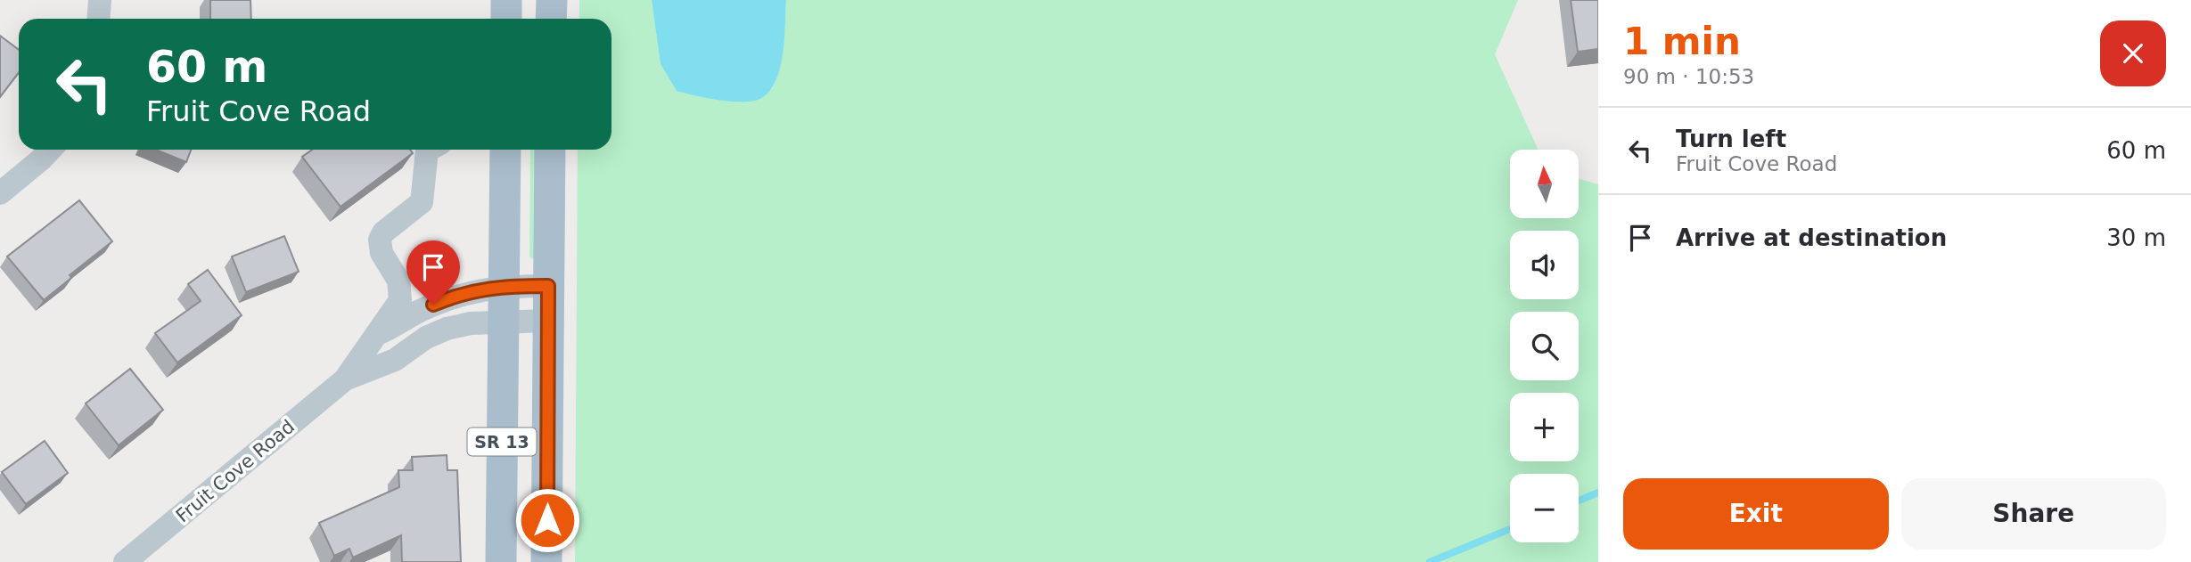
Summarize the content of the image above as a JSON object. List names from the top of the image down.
{
  "streets": {
    "main road": ["SR 13"],
    "street": ["Fruit Cove Road"]
  },
  "crossings": [
    ["SR 13", "Fruit Cove Road"]
  ],
  "north": "top",
  "page": {
    "heading": ["1 min", "90 m · 10:53"],
    "turn": ["60 m", "Fruit Cove Road"],
    "list": [
      {
        "name": "Turn left",
        "note": "Fruit Cove Road",
        "value": "60 m"
      },
      {
        "name": "Arrive at destination",
        "value": "30 m"
      }
    ],
    "map_buttons": ["+", "−"],
    "buttons": ["Exit", "Share"]
  }
}
